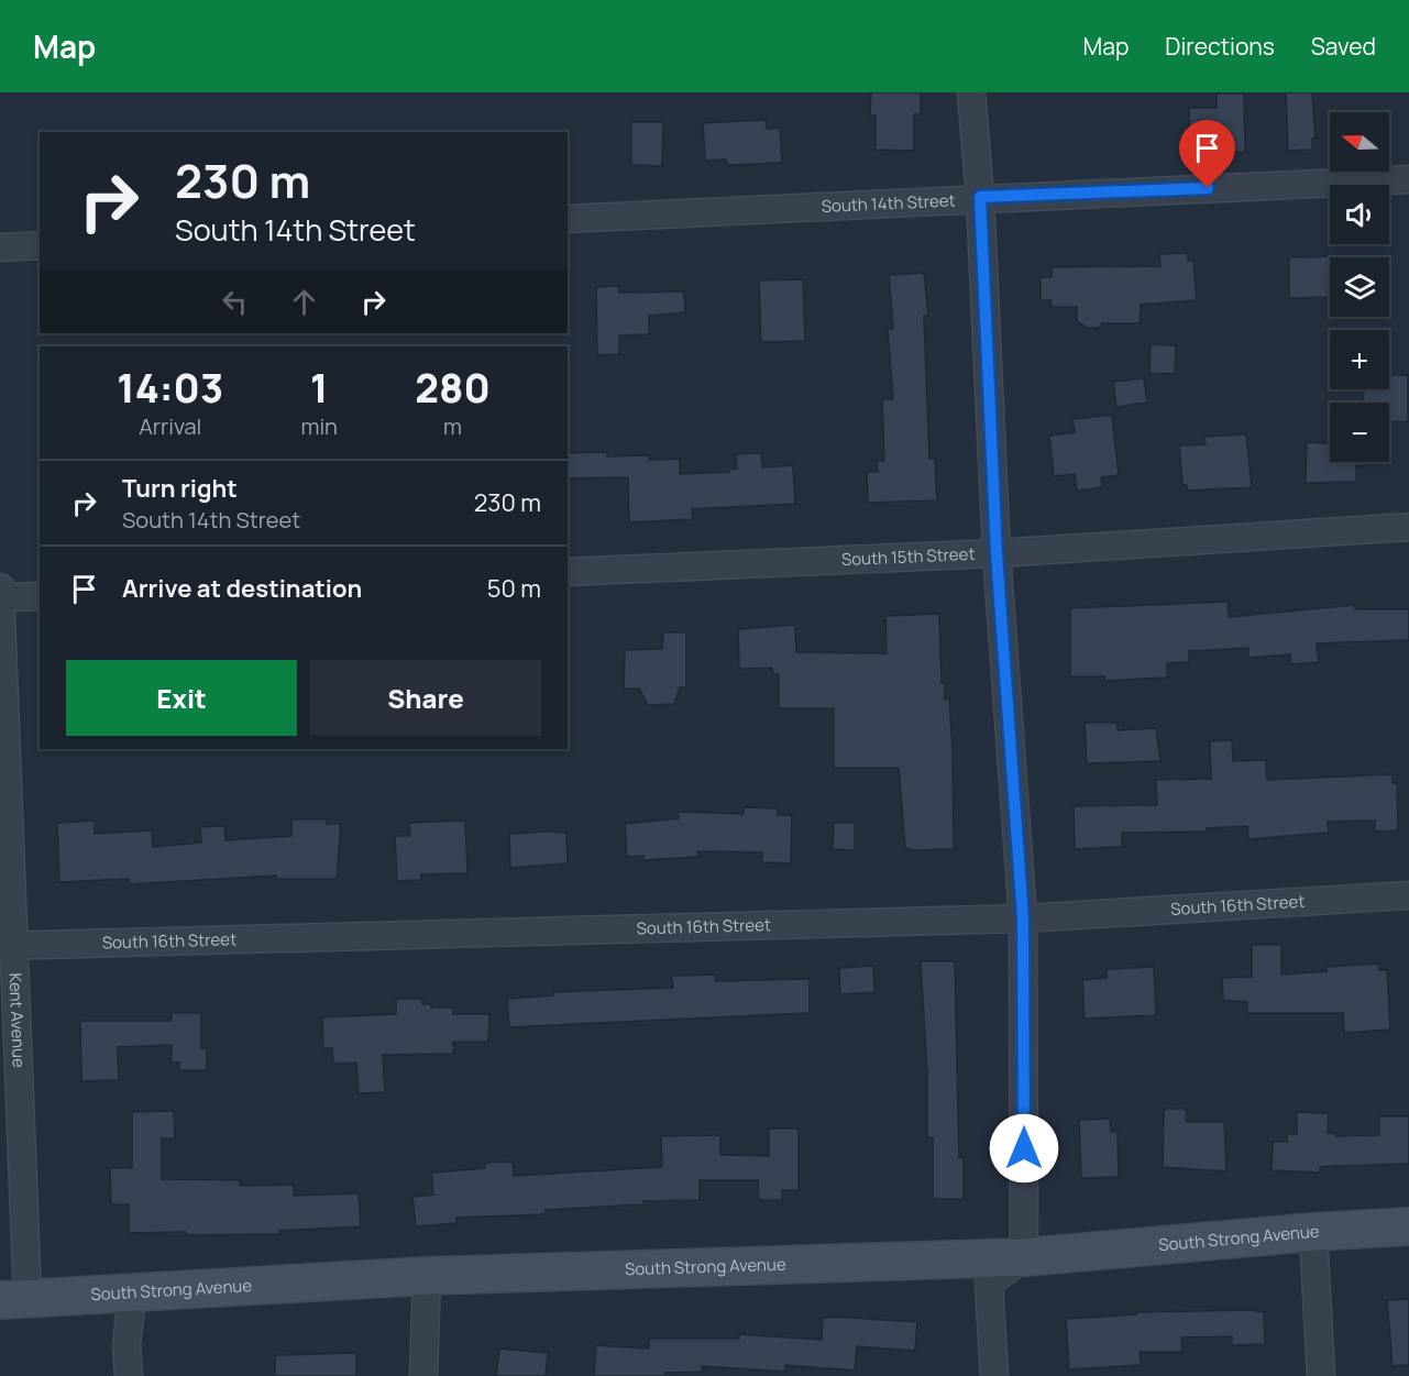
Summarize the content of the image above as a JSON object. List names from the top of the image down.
{
  "streets": {
    "street": [
      "South 14th Street",
      "South 15th Street",
      "South 16th Street",
      "Kent Avenue",
      "South Strong Avenue"
    ]
  },
  "crossings": [
    ["South 16th Street", "Kent Avenue"],
    ["Kent Avenue", "South Strong Avenue"]
  ],
  "north": "left",
  "page": {
    "header": "Map",
    "nav": ["Map", "Directions", "Saved"],
    "map_buttons": ["+", "−"],
    "turn": ["230 m", "South 14th Street"],
    "eta": [
      "14:03",
      "Arrival",
      "1",
      "min",
      "280",
      "m"
    ],
    "list": [
      {
        "name": "Turn right",
        "note": "South 14th Street",
        "value": "230 m"
      },
      {
        "name": "Arrive at destination",
        "value": "50 m"
      }
    ],
    "buttons": ["Exit", "Share"]
  }
}
